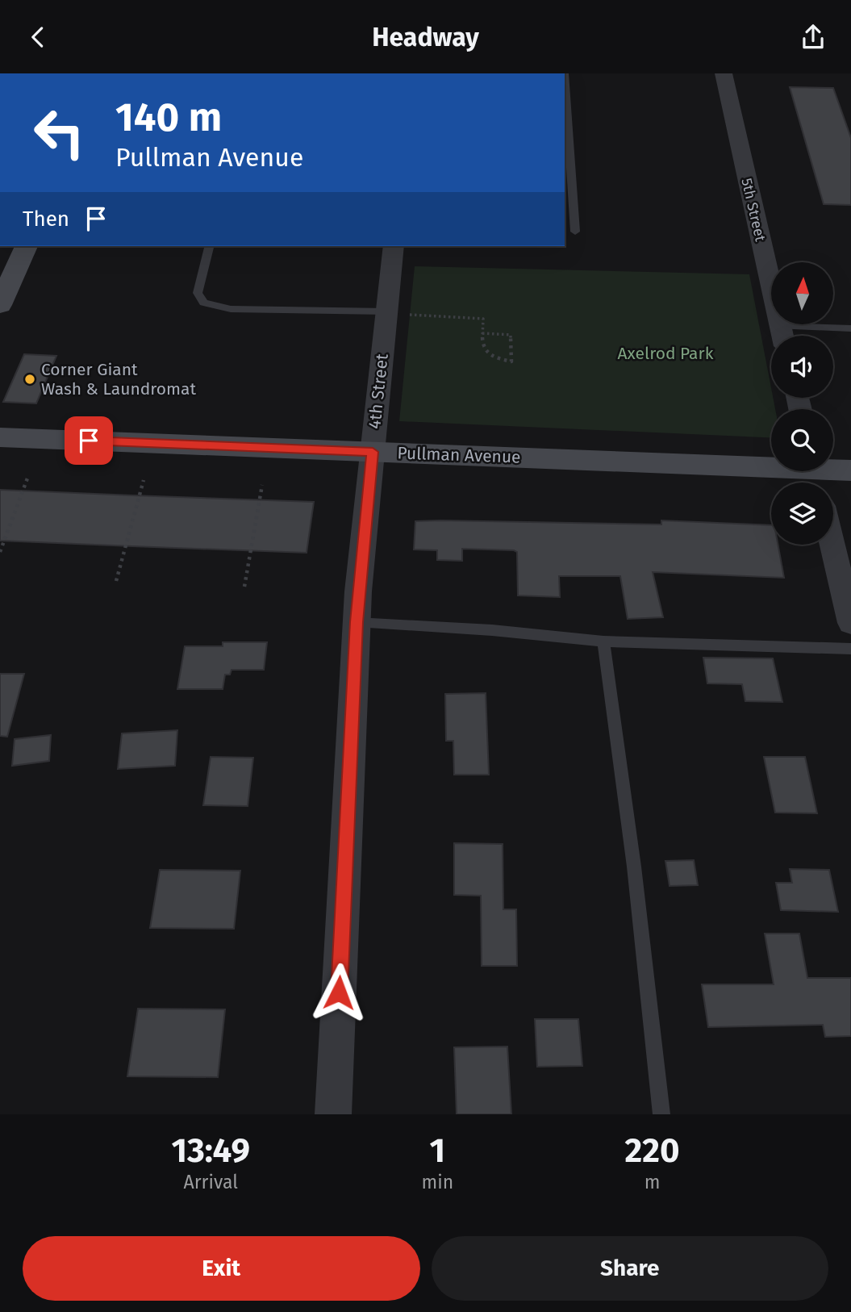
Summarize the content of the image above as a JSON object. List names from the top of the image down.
{
  "streets": {
    "street": ["5th Street", "4th Street", "Pullman Avenue"]
  },
  "crossings": [
    ["4th Street", "Pullman Avenue"]
  ],
  "parks": ["Axelrod Park"],
  "places": ["Corner Giant Wash & Laundromat"],
  "north": "top",
  "page": {
    "header": "Headway",
    "turn": ["140 m", "Pullman Avenue"],
    "then": "Then",
    "eta": [
      "13:49",
      "Arrival",
      "1",
      "min",
      "220",
      "m"
    ],
    "buttons": ["Exit", "Share"]
  }
}
